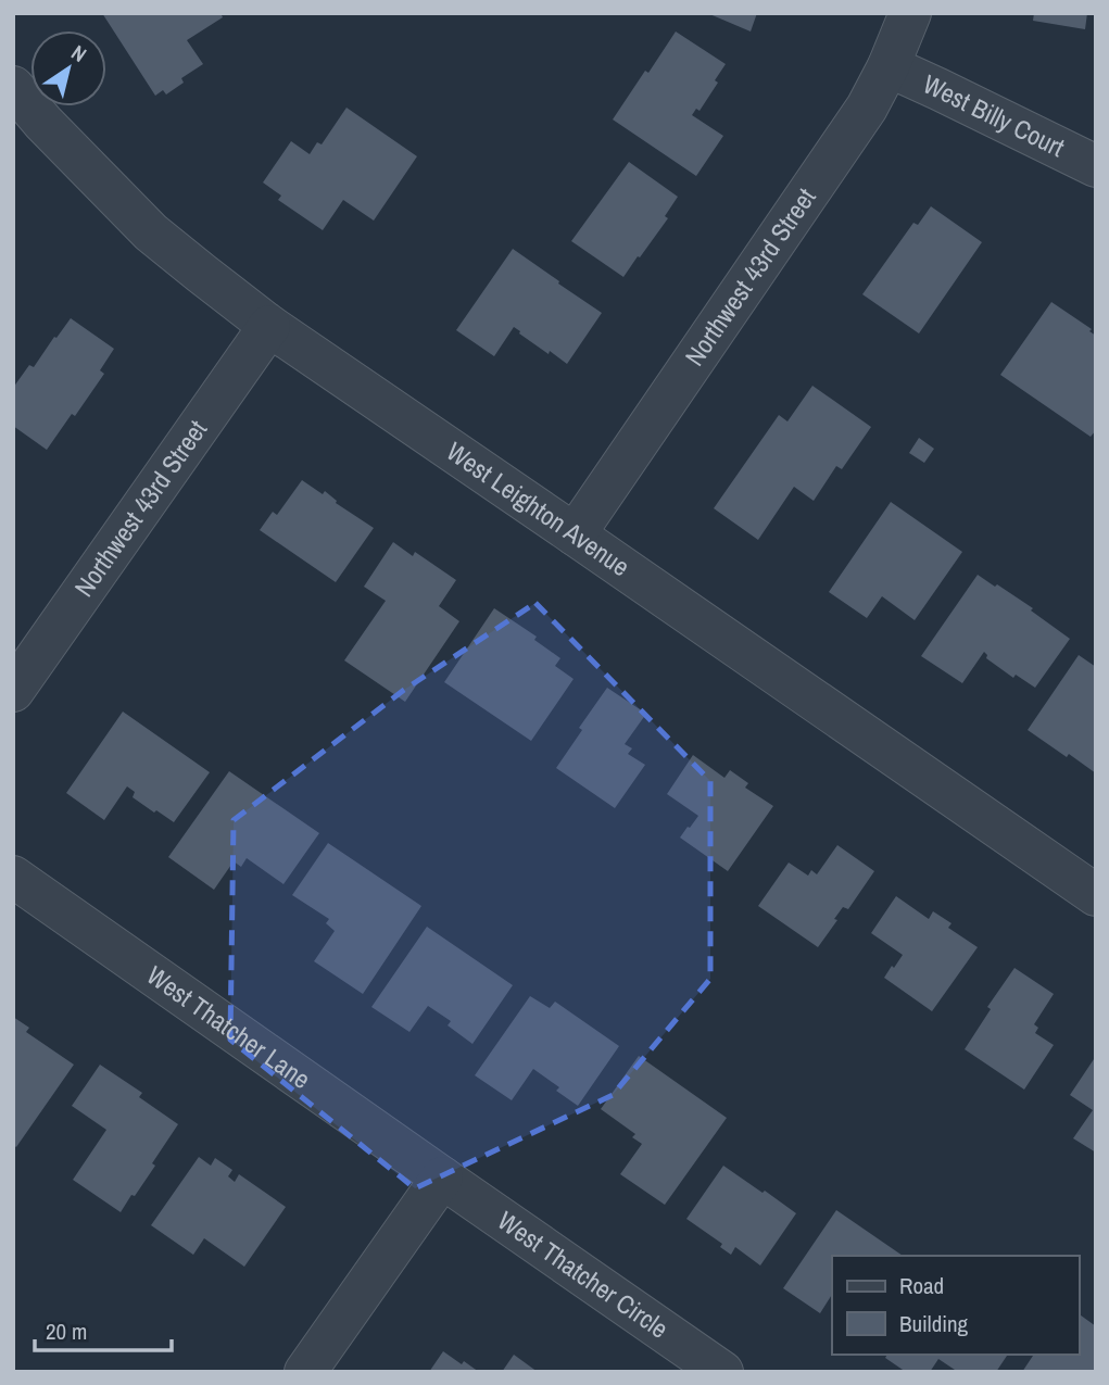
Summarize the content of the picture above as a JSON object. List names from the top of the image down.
{
  "streets": {
    "street": [
      "West Billy Court",
      "Northwest 43rd Street",
      "West Leighton Avenue",
      "West Thatcher Lane",
      "West Thatcher Circle"
    ]
  },
  "crossings": [
    ["West Billy Court", "Northwest 43rd Street"],
    ["Northwest 43rd Street", "West Leighton Avenue"],
    ["West Thatcher Lane", "West Thatcher Circle"]
  ],
  "legend": ["Road", "Building"],
  "scale_bar": "20 m",
  "north": "top right"
}
